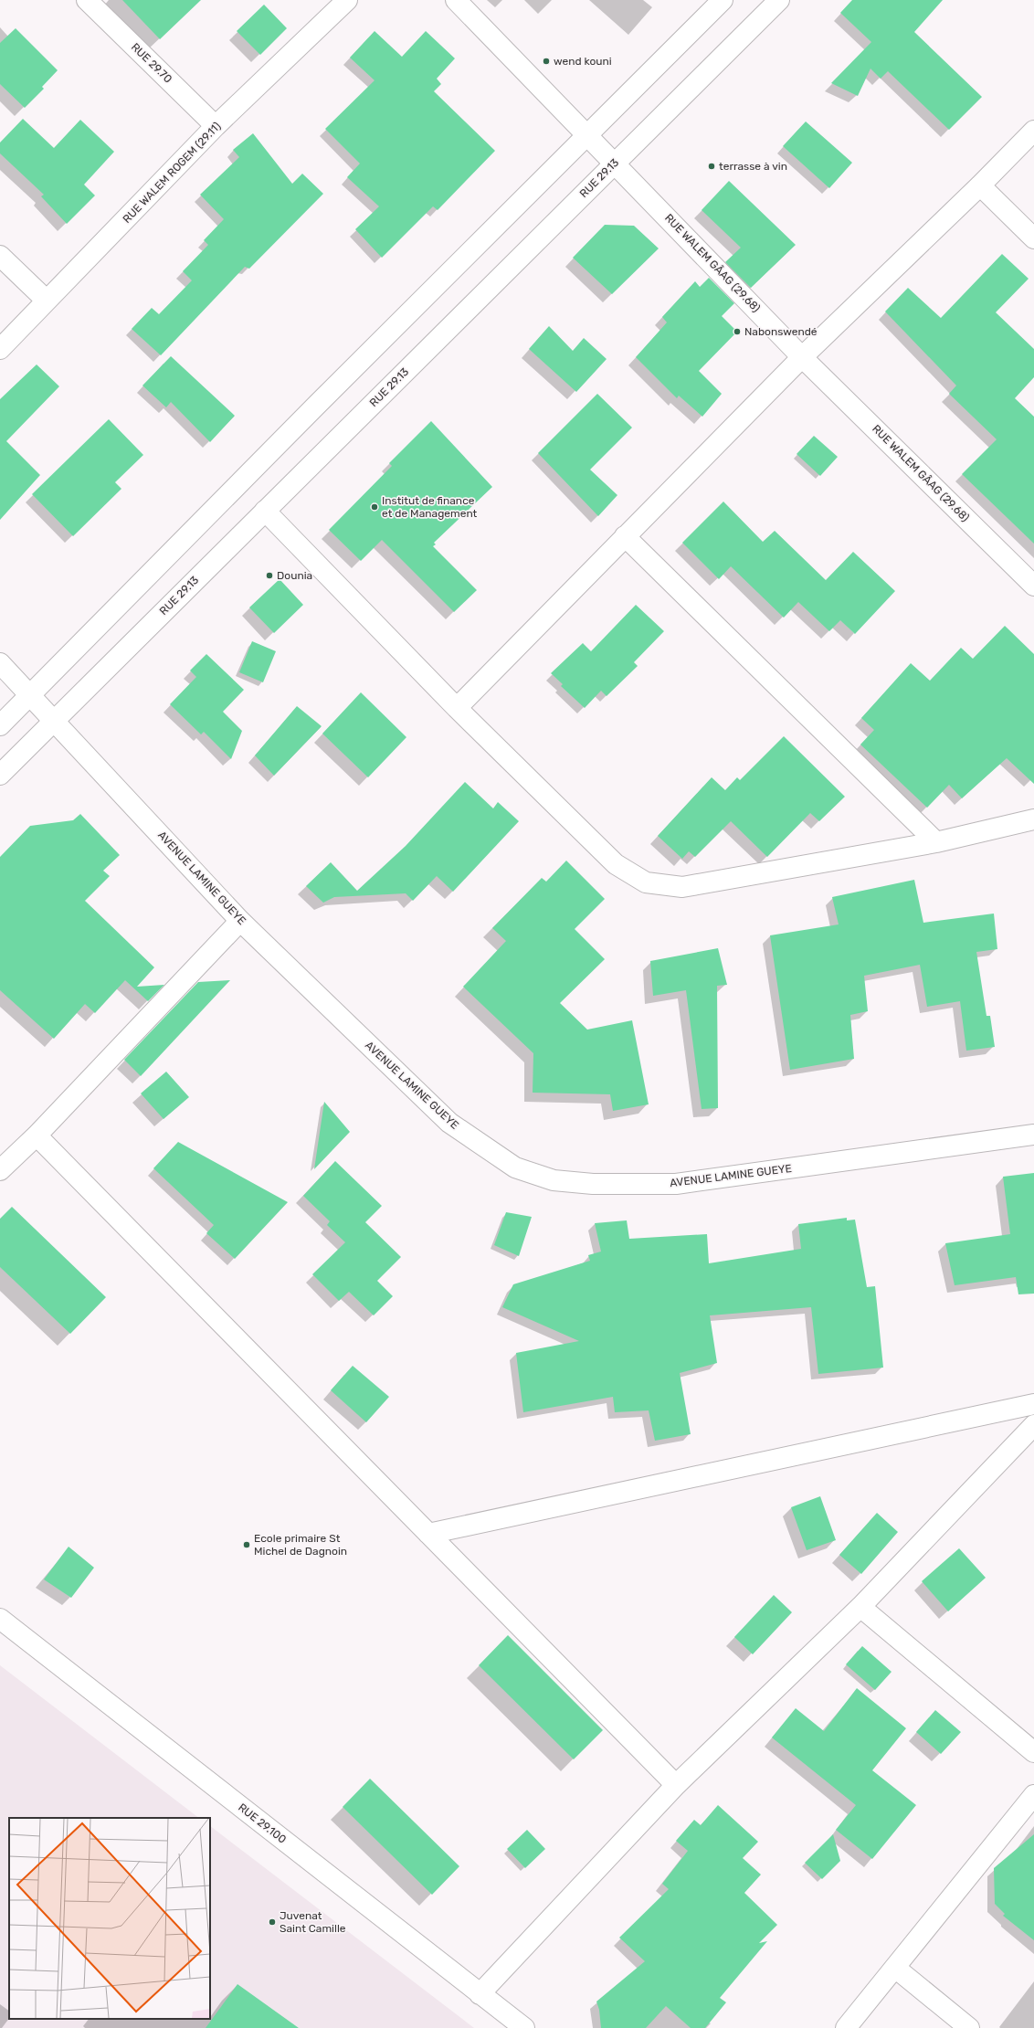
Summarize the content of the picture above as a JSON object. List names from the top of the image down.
{
  "streets": {
    "street": [
      "RUE 29.70",
      "RUE WALEM ROGEM (29.11)",
      "RUE 29.13",
      "RUE WALEM GÂAG (29.68)",
      "AVENUE LAMINE GUEYE",
      "RUE 29.100"
    ]
  },
  "crossings": [
    ["RUE 29.70", "RUE WALEM ROGEM (29.11)"],
    ["RUE 29.13", "RUE WALEM GÂAG (29.68)"],
    ["RUE 29.13", "AVENUE LAMINE GUEYE"]
  ],
  "places": [
    "wend kouni",
    "terrasse à vin",
    "Nabonswendé",
    "Institut de finance et de Management",
    "Dounia",
    "Ecole primaire St Michel de Dagnoin",
    "Juvenat Saint Camille"
  ]
}
